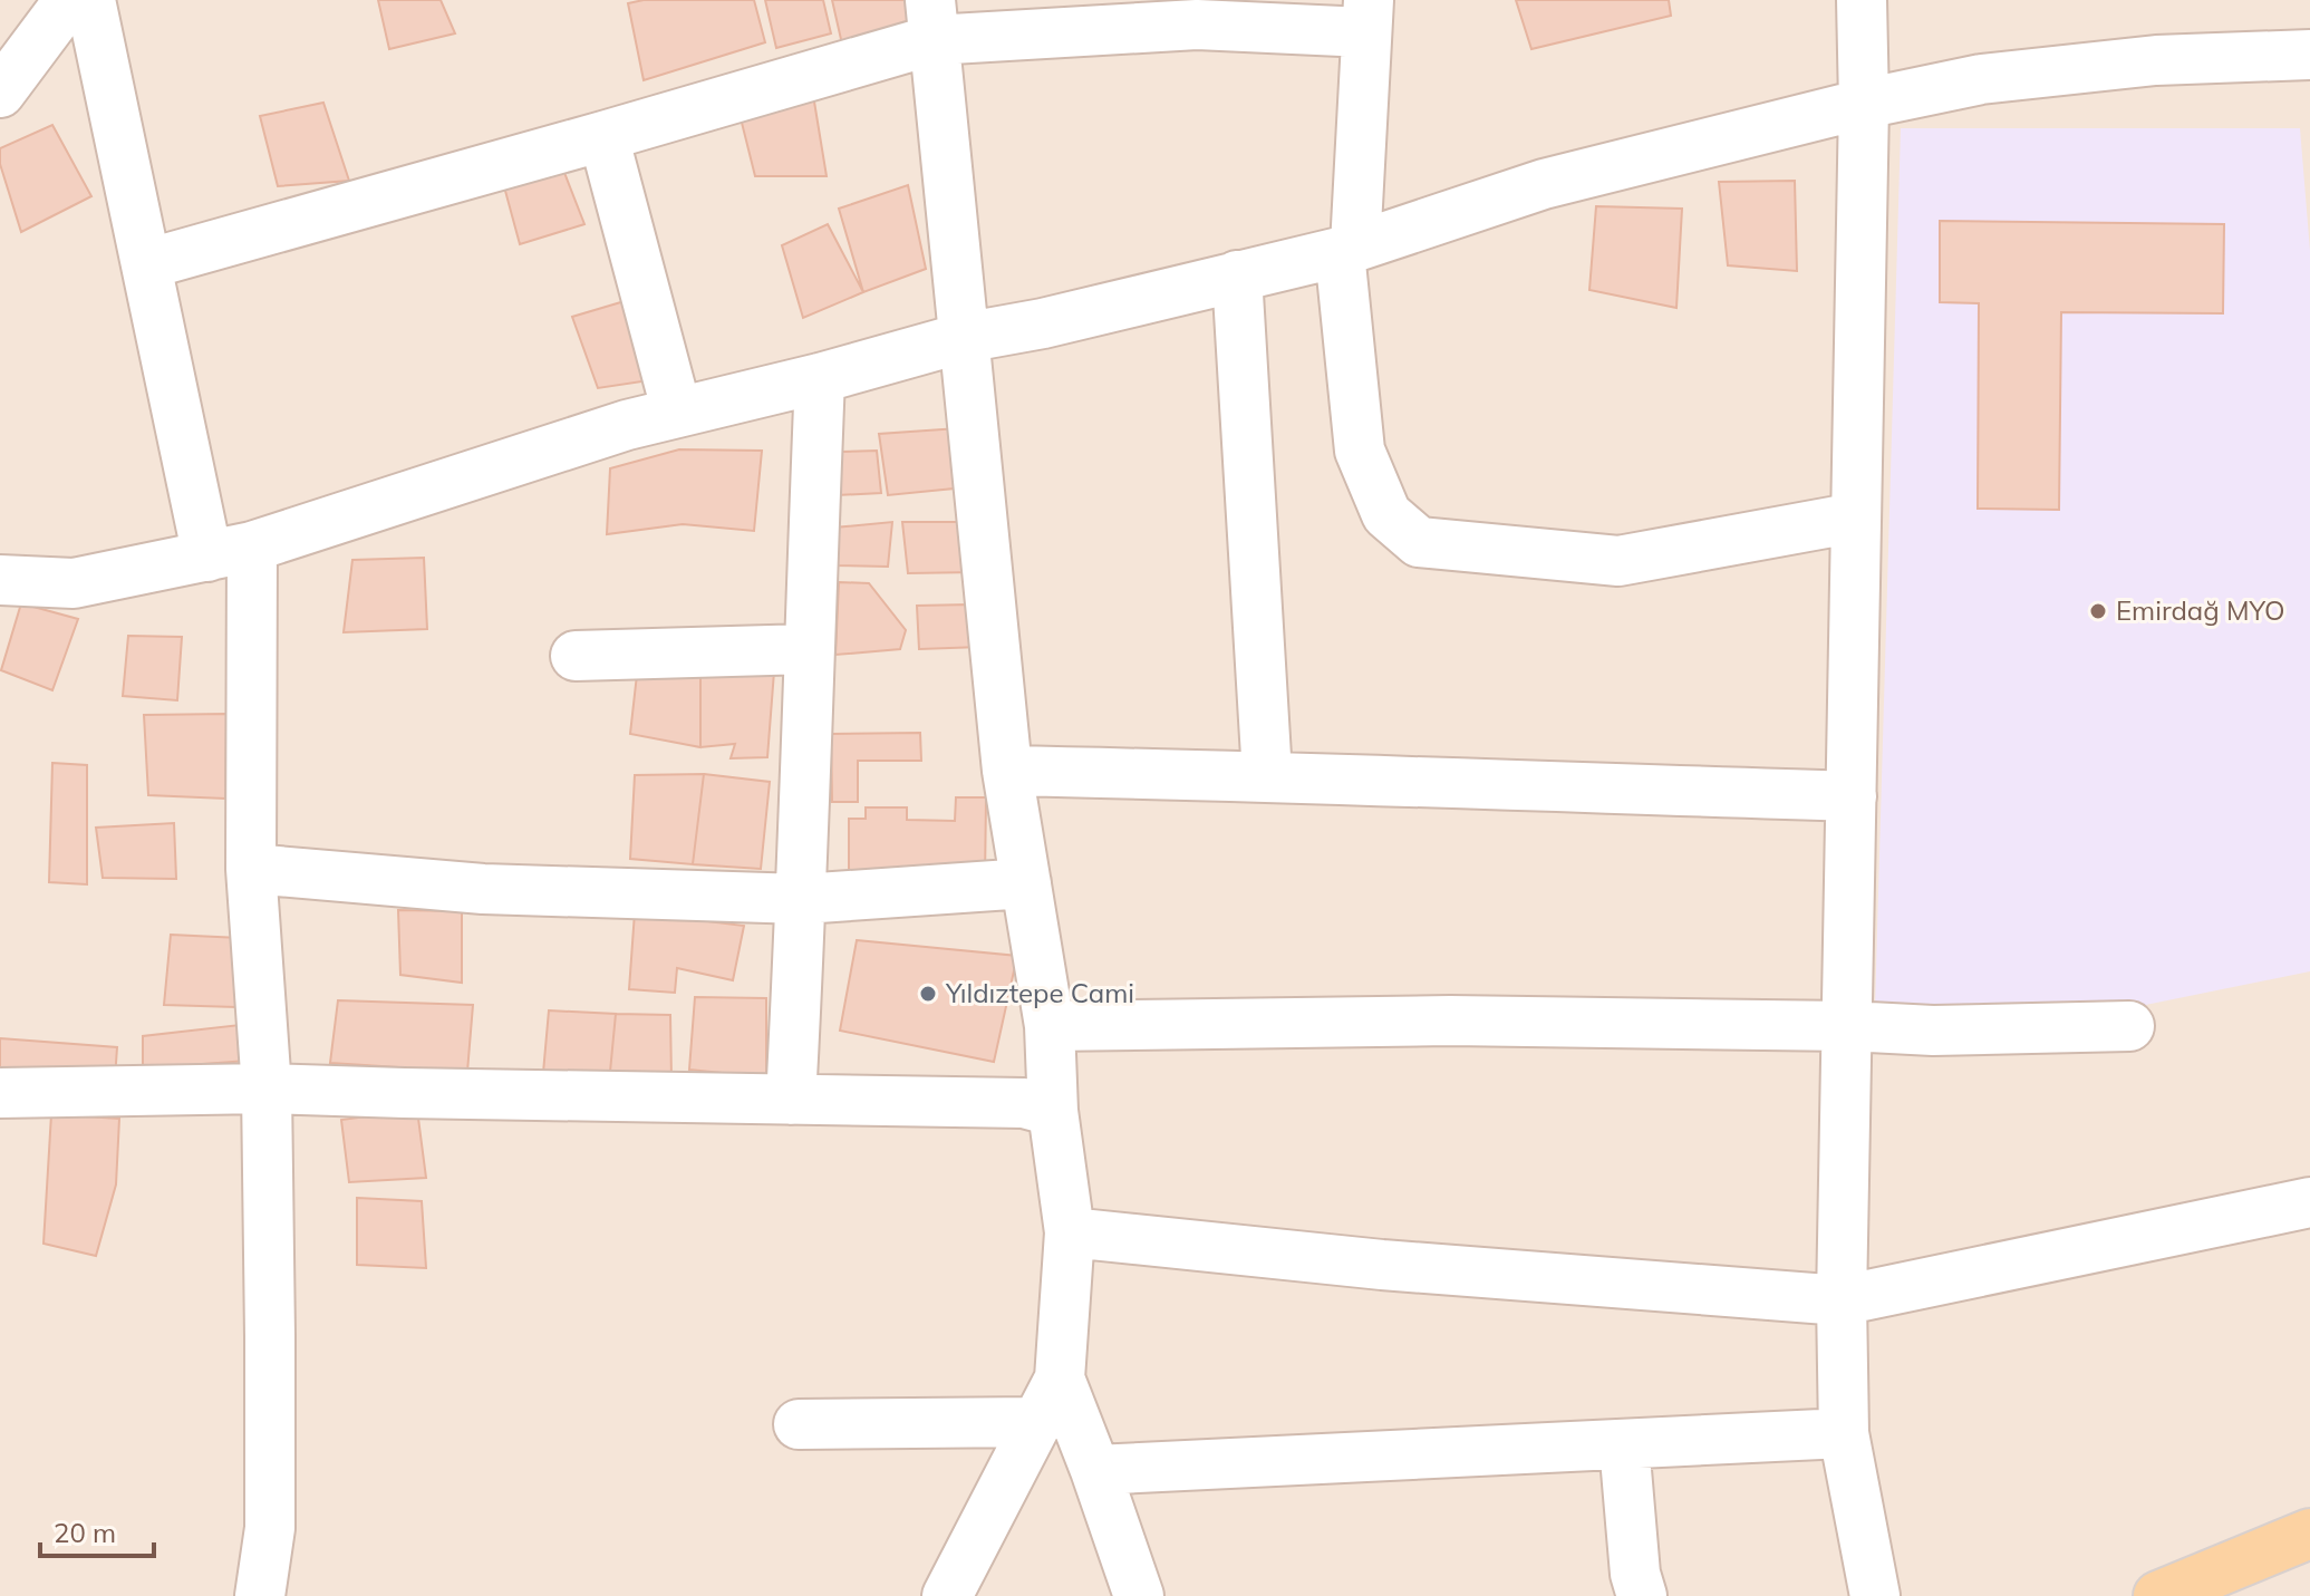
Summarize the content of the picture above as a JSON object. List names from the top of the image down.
{
  "places": ["Emirdağ MYO", "Yıldıztepe Cami"],
  "scale_bar": "20 m"
}
